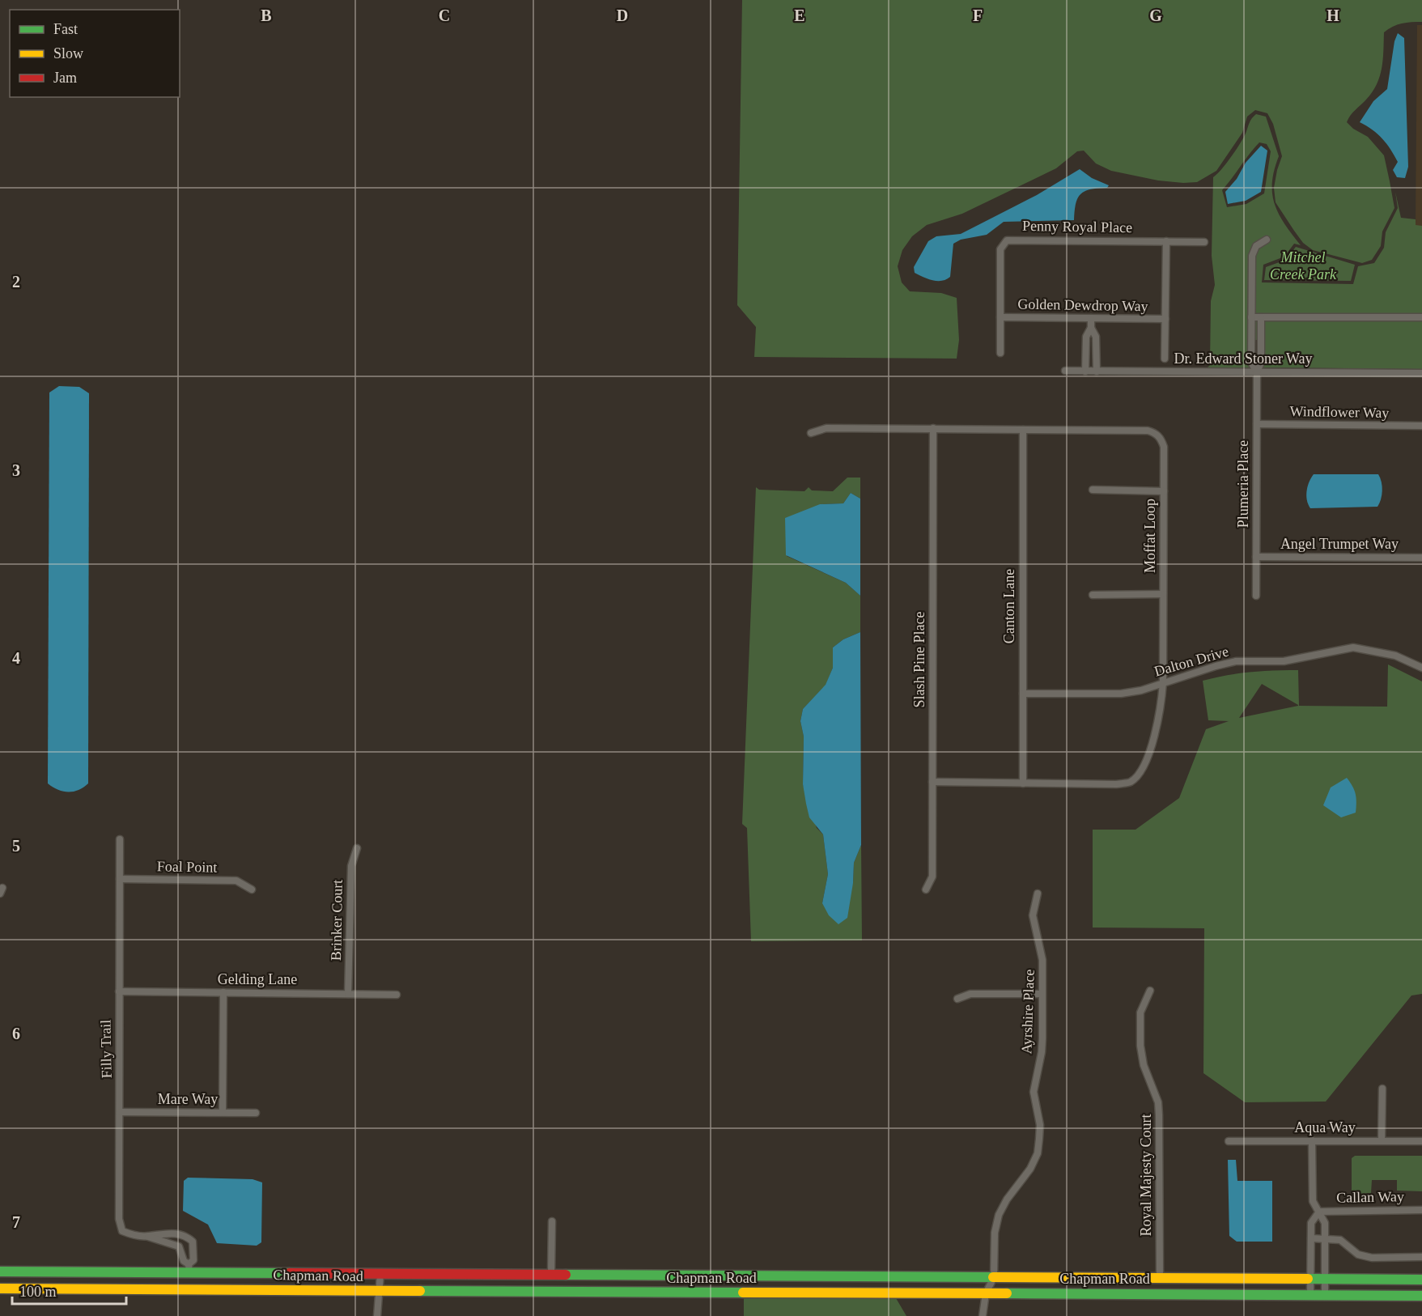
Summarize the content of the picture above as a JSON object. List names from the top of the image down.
{
  "streets": {
    "street": [
      "Penny Royal Place",
      "Golden Dewdrop Way",
      "Dr. Edward Stoner Way",
      "Windflower Way",
      "Plumeria Place",
      "Moffat Loop",
      "Angel Trumpet Way",
      "Canton Lane",
      "Slash Pine Place",
      "Dalton Drive",
      "Foal Point",
      "Brinker Court",
      "Gelding Lane",
      "Ayrshire Place",
      "Filly Trail",
      "Mare Way",
      "Aqua Way",
      "Royal Majesty Court",
      "Callan Way",
      "Chapman Road"
    ]
  },
  "crossings": [
    ["Penny Royal Place", "Golden Dewdrop Way"],
    ["Dr. Edward Stoner Way", "Plumeria Place"],
    ["Windflower Way", "Plumeria Place"],
    ["Plumeria Place", "Angel Trumpet Way"],
    ["Moffat Loop", "Canton Lane"],
    ["Moffat Loop", "Slash Pine Place"],
    ["Moffat Loop", "Dalton Drive"],
    ["Canton Lane", "Dalton Drive"],
    ["Foal Point", "Filly Trail"],
    ["Brinker Court", "Gelding Lane"],
    ["Gelding Lane", "Filly Trail"],
    ["Ayrshire Place", "Chapman Road"],
    ["Filly Trail", "Mare Way"],
    ["Royal Majesty Court", "Chapman Road"]
  ],
  "parks": ["Mitchel Creek Park"],
  "legend": ["Fast", "Slow", "Jam"],
  "scale_bar": "100 m",
  "grid": {
    "columns": [
      "B",
      "C",
      "D",
      "E",
      "F",
      "G",
      "H"
    ],
    "rows": [
      "2",
      "3",
      "4",
      "5",
      "6",
      "7"
    ]
  }
}
